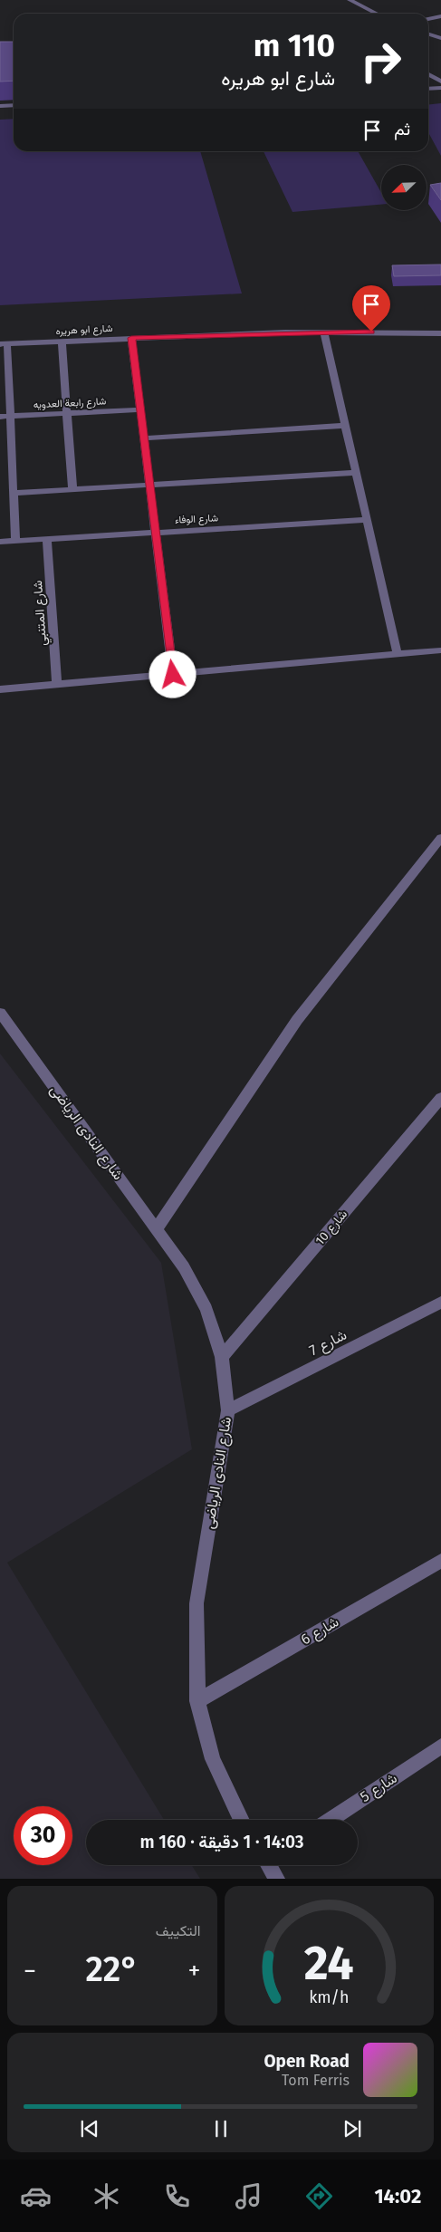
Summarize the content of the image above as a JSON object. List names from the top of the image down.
{
  "streets": {
    "street": [
      "شارع ابو هريره",
      "شارع رابعة العدويه",
      "شارع الوفاء",
      "شارع المتنبي",
      "شارع النادى الرياضى",
      "شارع 10",
      "شارع 7",
      "شارع 6",
      "شارع 5"
    ]
  },
  "crossings": [
    ["شارع الوفاء", "شارع المتنبي"],
    ["شارع النادى الرياضى", "شارع 10"],
    ["شارع النادى الرياضى", "شارع 7"],
    ["شارع النادى الرياضى", "شارع 6"]
  ],
  "north": "bottom left",
  "page": {
    "turn": ["110 m", "شارع ابو هريره"],
    "then": "ثم",
    "limit": "30",
    "trip": "14:03 · 1 دقيقة · 160 m",
    "tile": "التكييف",
    "heat": ["−", "22°", "+"],
    "song": ["Open Road", "Tom Ferris"],
    "tabs": "14:02",
    "gauge": ["24", "km/h"]
  }
}
